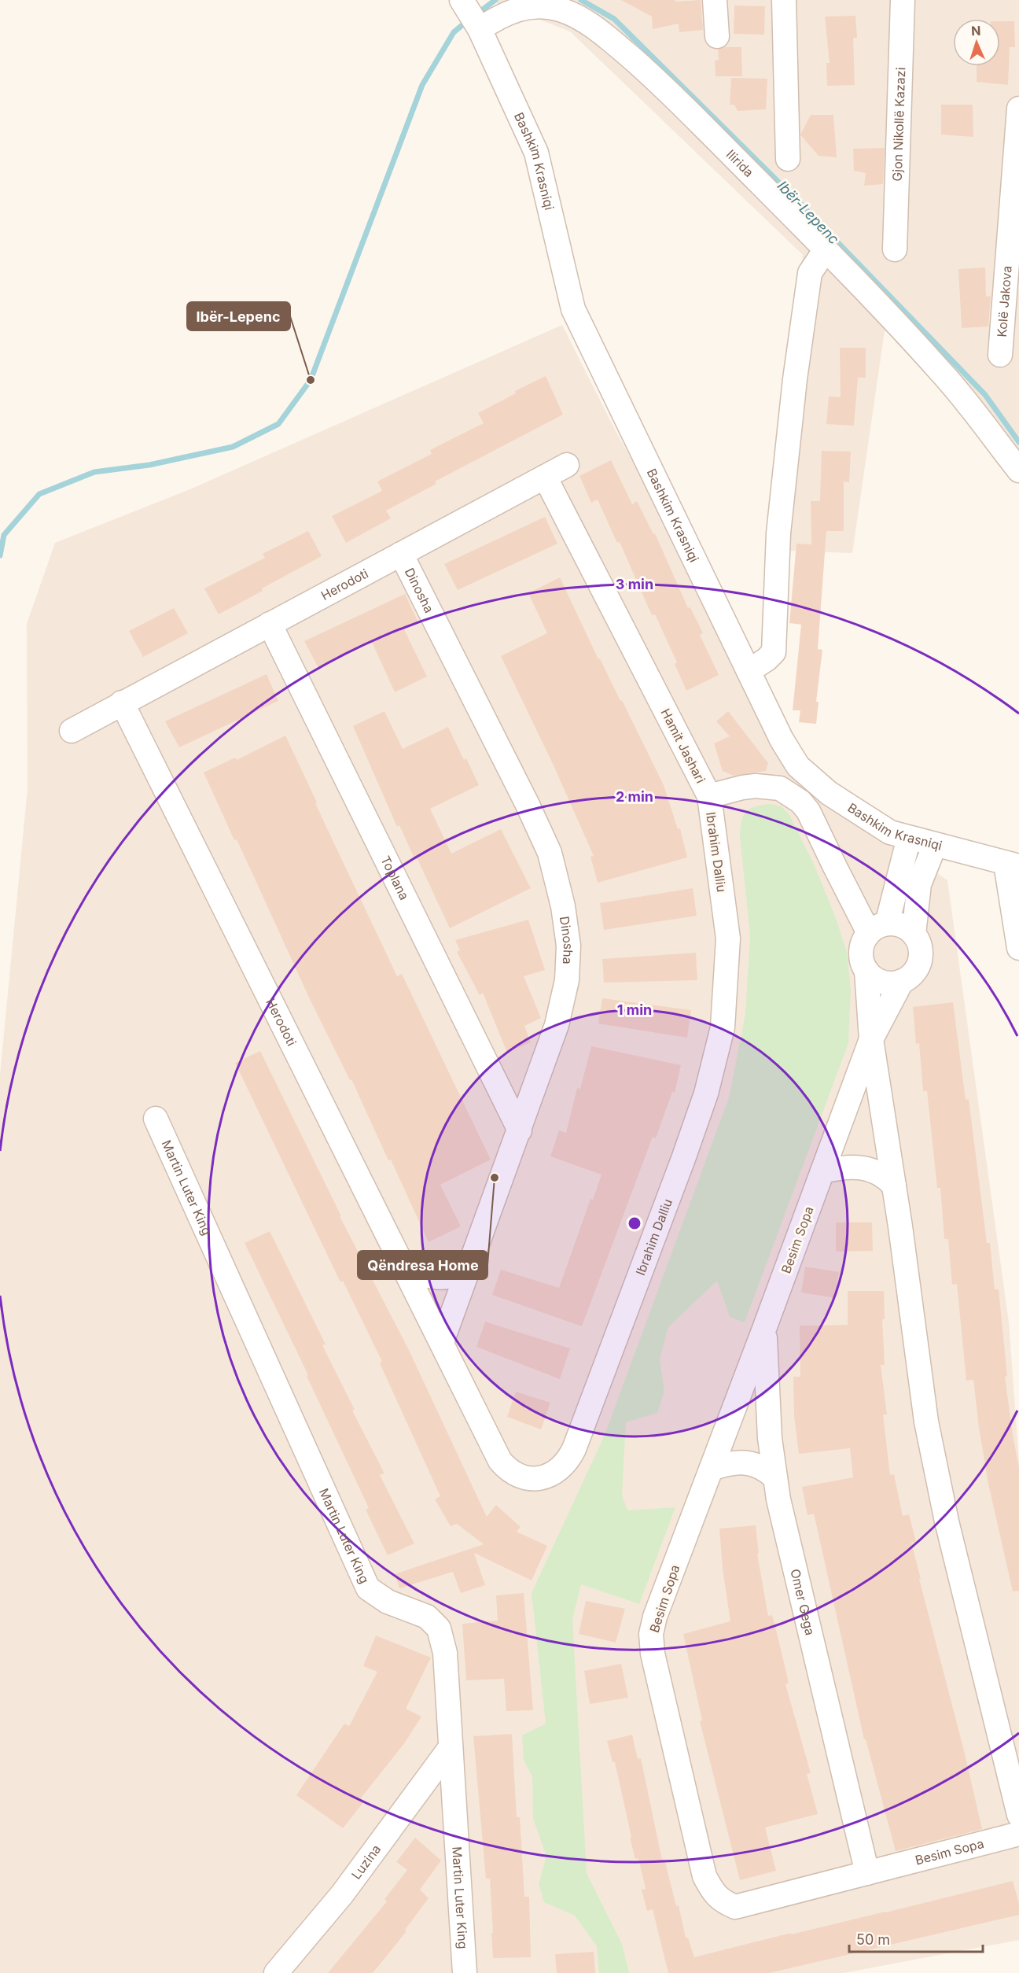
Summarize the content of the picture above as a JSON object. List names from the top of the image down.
{
  "streets": {
    "street": [
      "Gjon Nikollë Kazazi",
      "Bashkim Krasniqi",
      "Ilirida",
      "Kolë Jakova",
      "Herodoti",
      "Dinosha",
      "Hamit Jashari",
      "Ibrahim Dalliu",
      "Toplana",
      "Martin Luter King",
      "Besim Sopa",
      "Omer Gega",
      "Luzina"
    ]
  },
  "crossings": [
    ["Bashkim Krasniqi", "Ilirida"],
    ["Bashkim Krasniqi", "Besim Sopa"],
    ["Herodoti", "Dinosha"],
    ["Herodoti", "Hamit Jashari"],
    ["Herodoti", "Ibrahim Dalliu"],
    ["Herodoti", "Toplana"],
    ["Dinosha", "Ibrahim Dalliu"],
    ["Dinosha", "Toplana"],
    ["Hamit Jashari", "Ibrahim Dalliu"],
    ["Hamit Jashari", "Besim Sopa"],
    ["Martin Luter King", "Luzina"],
    ["Besim Sopa", "Omer Gega"]
  ],
  "water": ["Ibër-Lepenc"],
  "places": ["Ibër-Lepenc", "Qëndresa Home"],
  "scale_bar": "50 m",
  "north": "top",
  "rings": ["3 min", "2 min", "1 min"]
}
